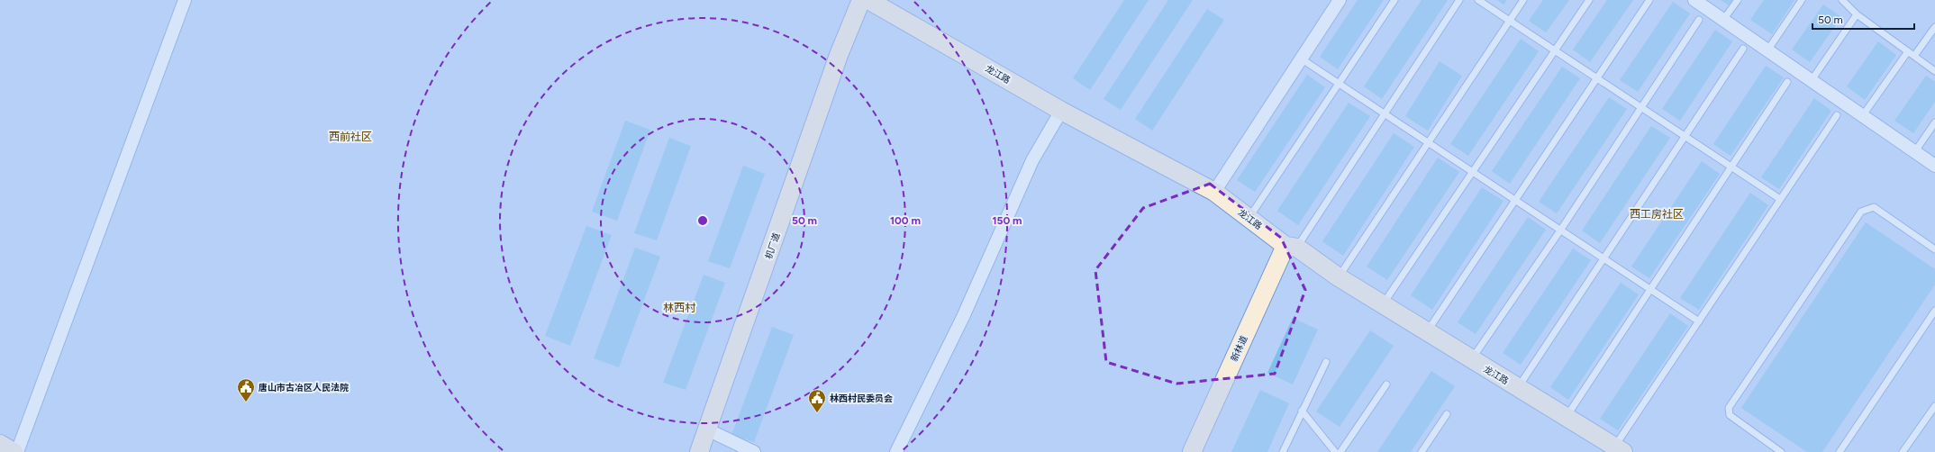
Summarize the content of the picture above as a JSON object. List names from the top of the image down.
{
  "streets": {
    "street": ["龙江路", "机厂道", "新林道"]
  },
  "crossings": [
    ["龙江路", "新林道"]
  ],
  "districts": ["西前社区", "西工房社区", "林西村"],
  "places": {
    "public building": ["唐山市古冶区人民法院", "林西村民委员会"]
  },
  "scale_bar": "50 m",
  "rings": ["50 m", "100 m", "150 m"]
}
